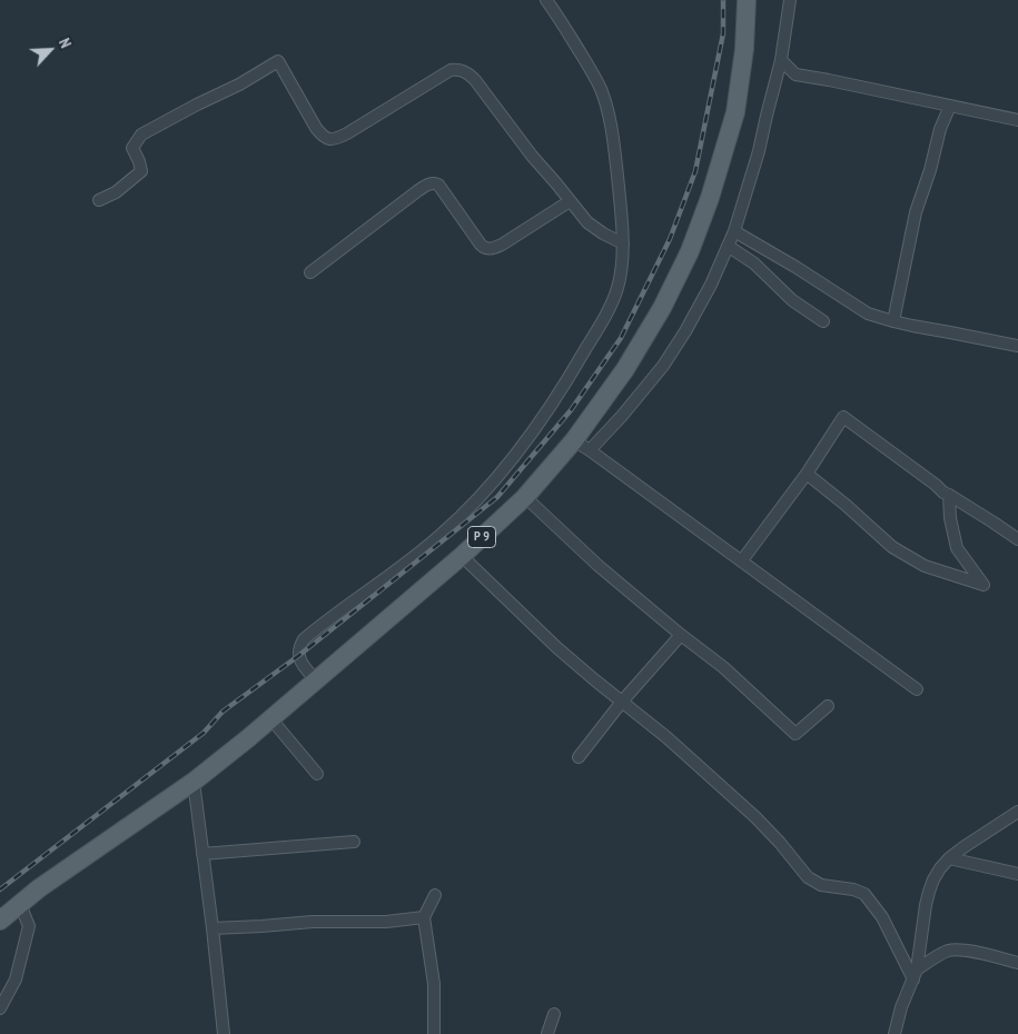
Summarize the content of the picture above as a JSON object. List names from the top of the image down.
{
  "streets": {
    "main road": ["P 9"]
  },
  "north": "top right"
}
